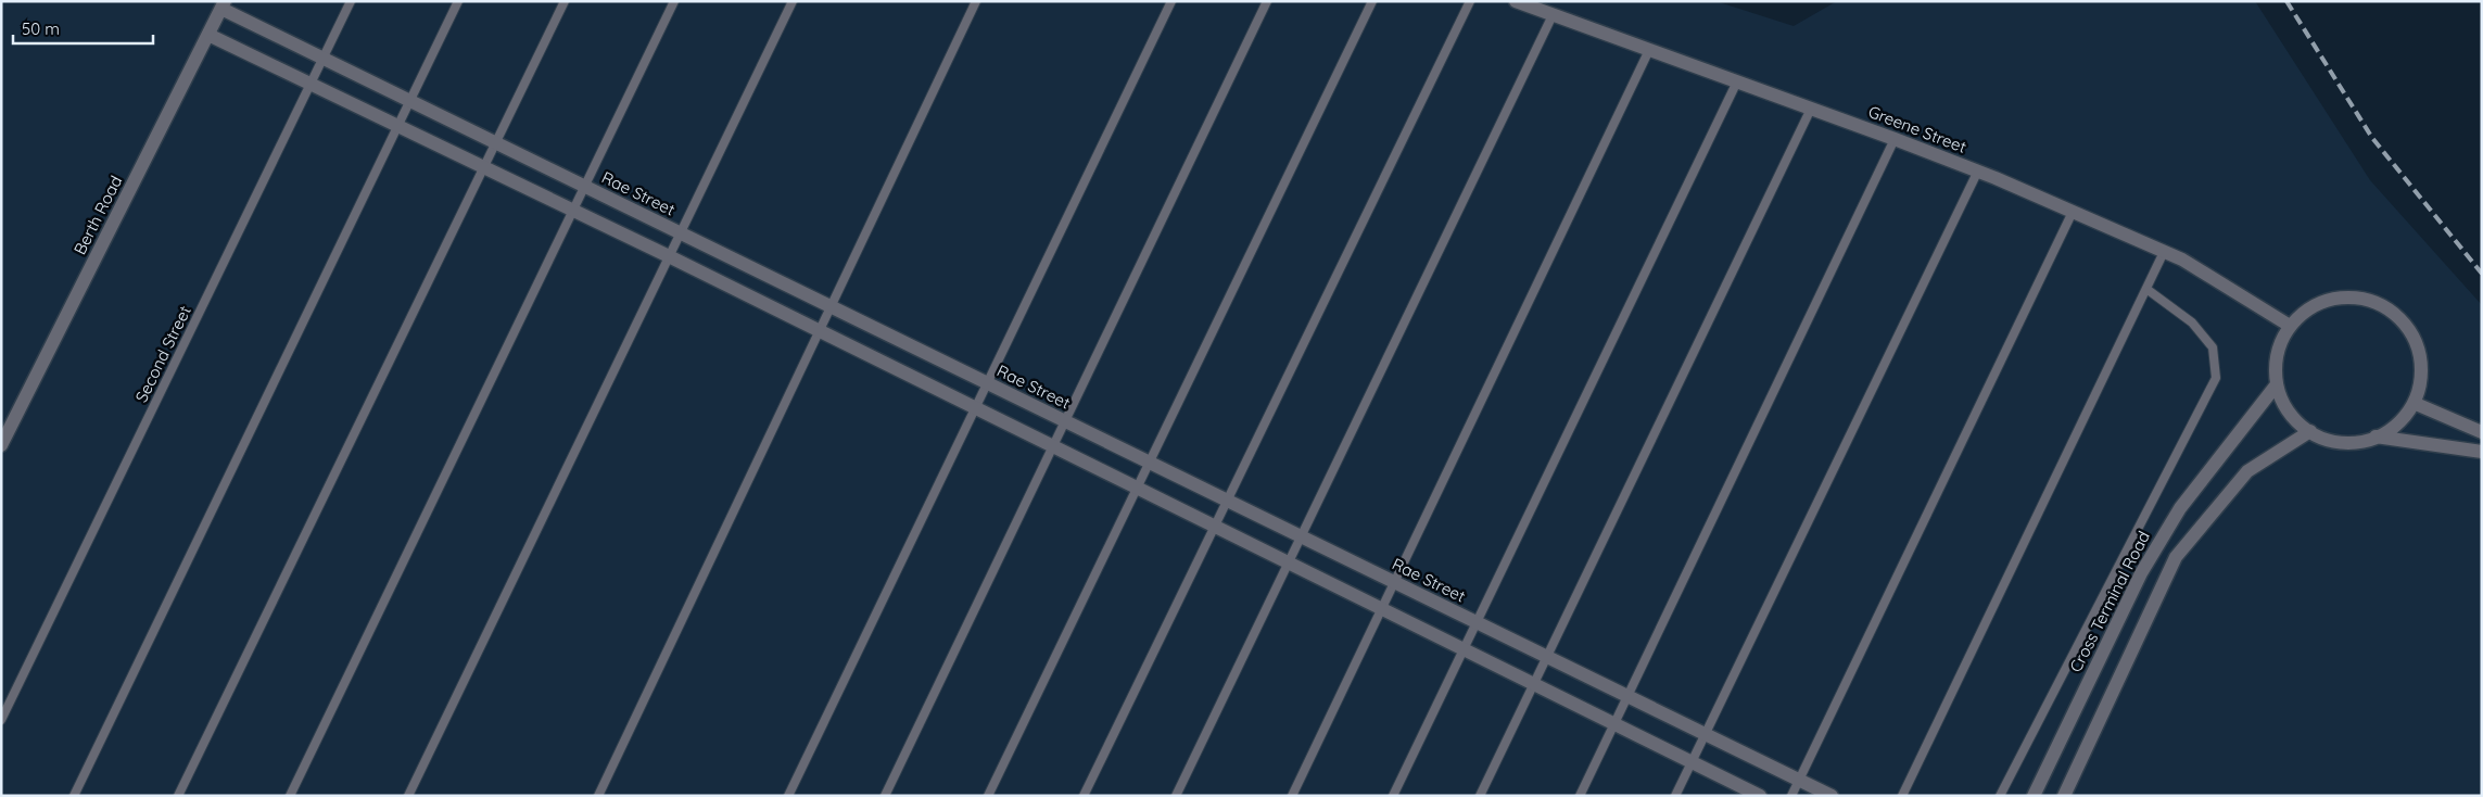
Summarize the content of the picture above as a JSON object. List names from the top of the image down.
{
  "streets": {
    "street": [
      "Greene Street",
      "Rae Street",
      "Berth Road",
      "Cross Terminal Road"
    ],
    "lane": ["Second Street"]
  },
  "crossings": [
    ["Greene Street", "Cross Terminal Road"],
    ["Rae Street", "Berth Road"],
    ["Rae Street", "Second Street"]
  ],
  "scale_bar": "50 m"
}
